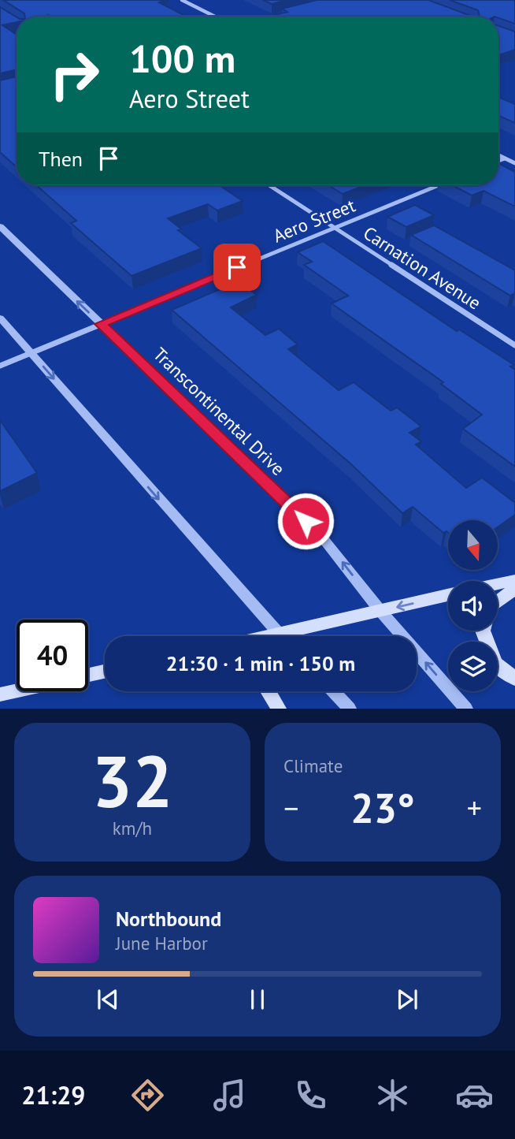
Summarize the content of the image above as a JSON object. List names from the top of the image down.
{
  "streets": {
    "street": ["Aero Street", "Carnation Avenue", "Transcontinental Drive"]
  },
  "crossings": [
    ["Aero Street", "Carnation Avenue"],
    ["Aero Street", "Transcontinental Drive"]
  ],
  "north": "bottom",
  "page": {
    "turn": ["100 m", "Aero Street"],
    "then": "Then",
    "limit": "40",
    "trip": "21:30 · 1 min · 150 m",
    "tile": [
      ["32", "km/h"],
      "Climate"
    ],
    "heat": ["−", "23°", "+"],
    "song": ["Northbound", "June Harbor"],
    "tabs": "21:29"
  }
}
